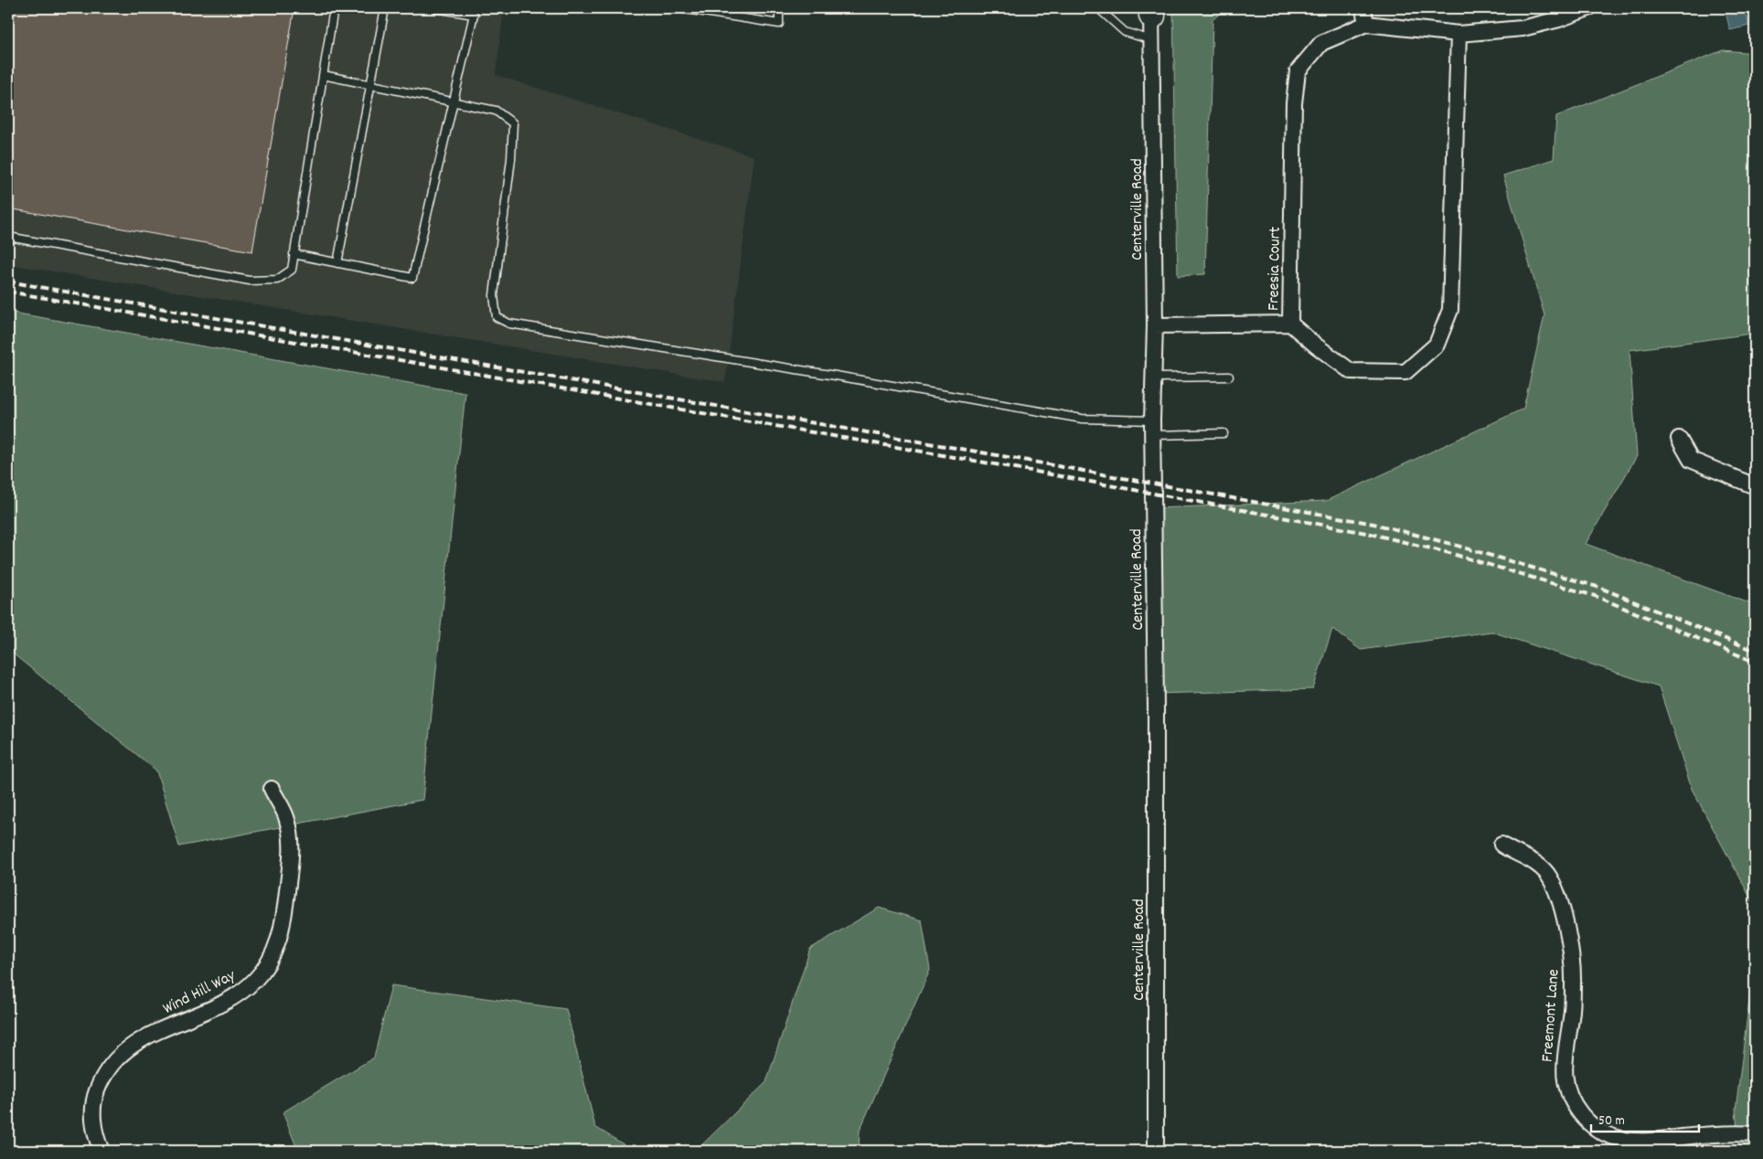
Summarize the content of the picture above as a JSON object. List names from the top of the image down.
{
  "streets": {
    "street": [
      "Centerville Road",
      "Freesia Court",
      "Wind Hill Way",
      "Freemont Lane"
    ]
  },
  "scale_bar": "50 m"
}
